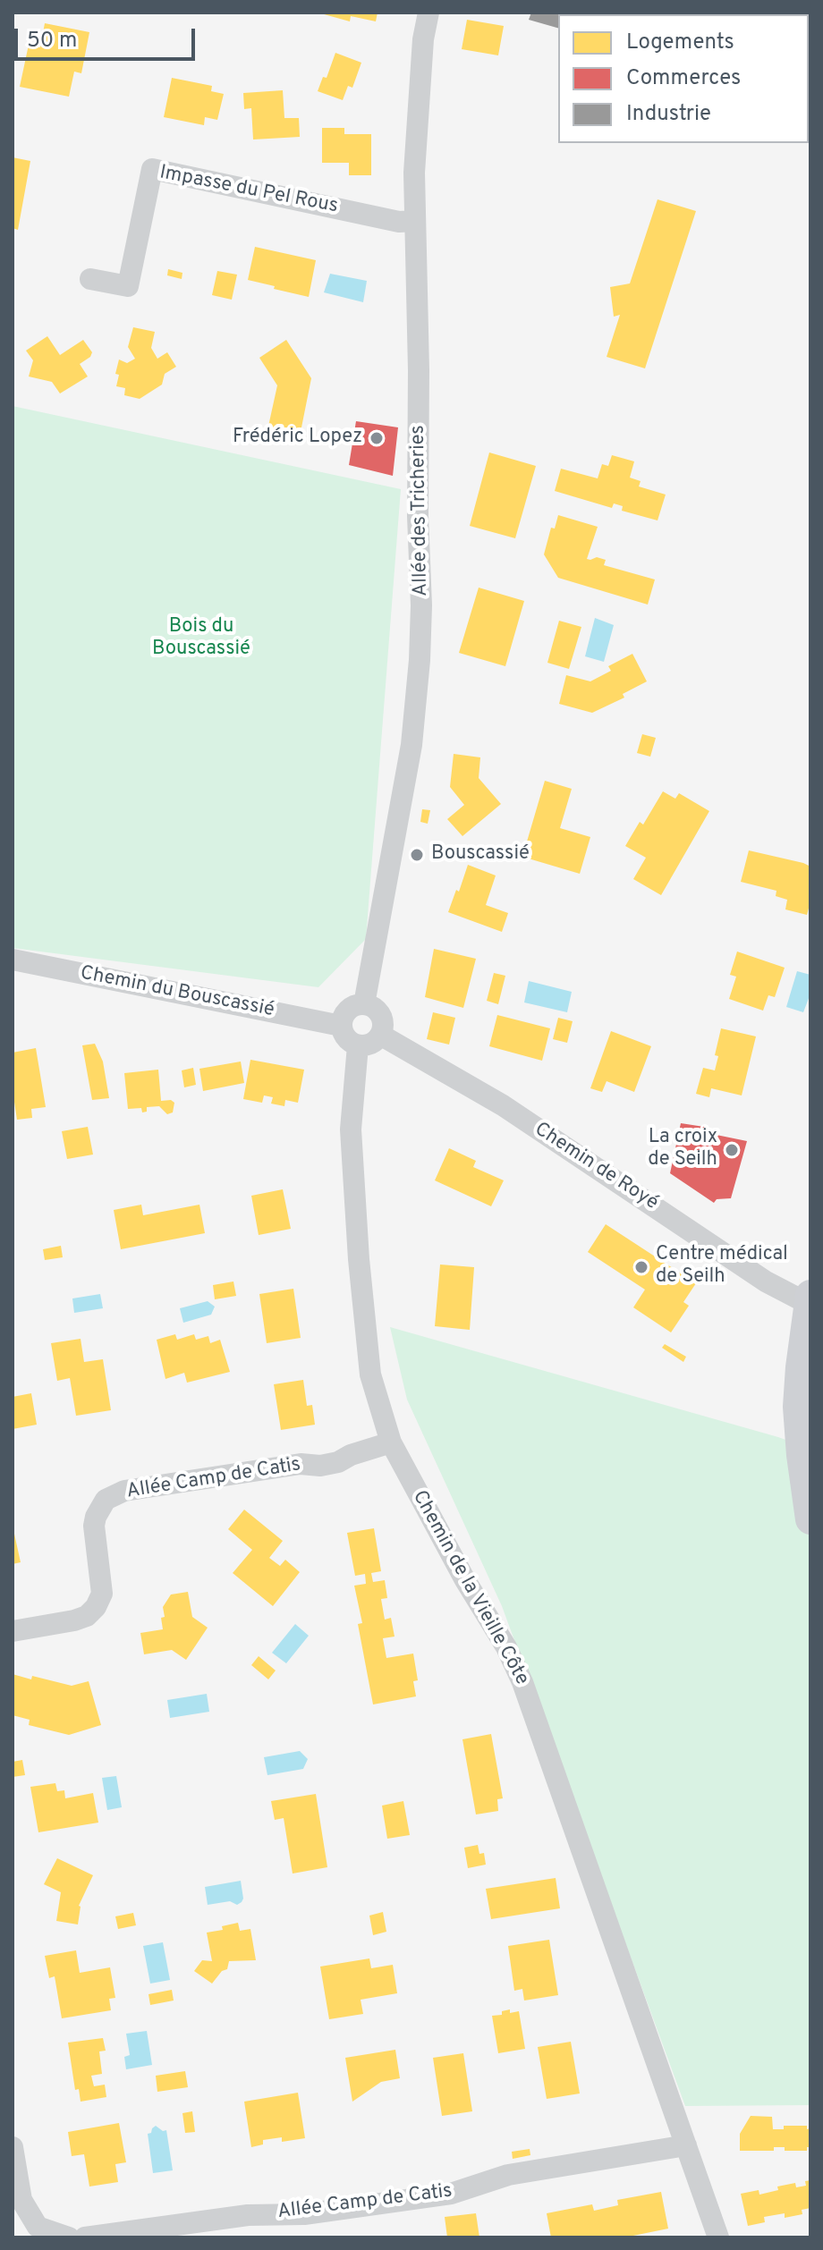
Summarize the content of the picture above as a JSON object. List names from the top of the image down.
{
  "streets": {
    "street": [
      "Impasse du Pel Rous",
      "Allée des Tricheries",
      "Chemin du Bouscassié",
      "Chemin de Royé",
      "Allée Camp de Catis",
      "Chemin de la Vieille Côte"
    ]
  },
  "crossings": [
    ["Impasse du Pel Rous", "Allée des Tricheries"],
    ["Allée des Tricheries", "Chemin du Bouscassié"],
    ["Allée des Tricheries", "Chemin de Royé"],
    ["Allée des Tricheries", "Chemin de la Vieille Côte"],
    ["Chemin du Bouscassié", "Chemin de Royé"],
    ["Chemin du Bouscassié", "Chemin de la Vieille Côte"],
    ["Chemin de Royé", "Chemin de la Vieille Côte"],
    ["Allée Camp de Catis", "Chemin de la Vieille Côte"]
  ],
  "parks": ["Bois du Bouscassié"],
  "places": [
    "Frédéric Lopez",
    "Bouscassié",
    "La croix de Seilh",
    "Centre médical de Seilh"
  ],
  "legend": ["Logements", "Commerces", "Industrie"],
  "scale_bar": "50 m"
}
